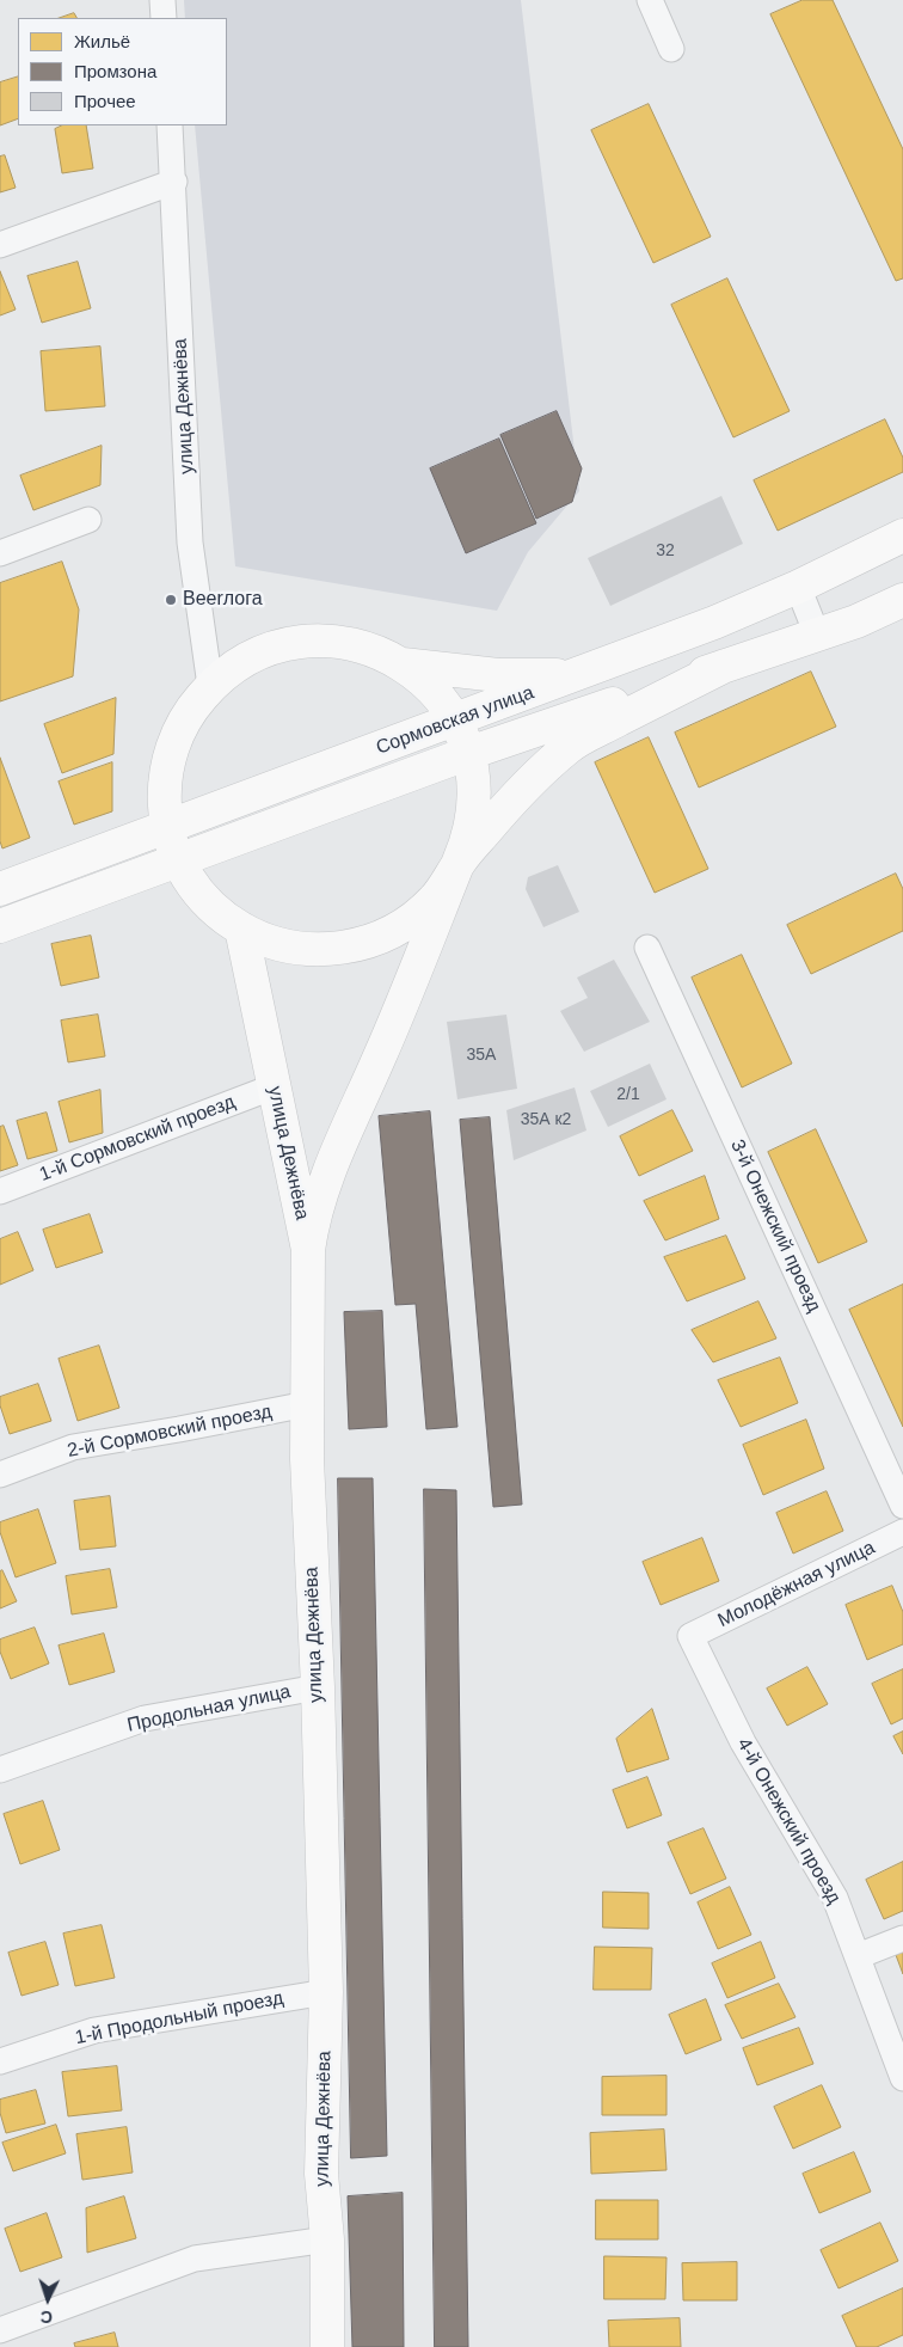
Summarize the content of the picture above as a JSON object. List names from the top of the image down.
{
  "streets": {
    "street": [
      "улица Дежнёва",
      "Сормовская улица",
      "1-й Сормовский проезд",
      "3-й Онежский проезд",
      "2-й Сормовский проезд",
      "Молодёжная улица",
      "Продольная улица",
      "4-й Онежский проезд",
      "1-й Продольный проезд"
    ]
  },
  "crossings": [
    ["улица Дежнёва", "1-й Сормовский проезд"],
    ["улица Дежнёва", "2-й Сормовский проезд"],
    ["улица Дежнёва", "Продольная улица"],
    ["улица Дежнёва", "1-й Продольный проезд"],
    ["Молодёжная улица", "4-й Онежский проезд"]
  ],
  "places": ["Beerлога"],
  "house_numbers": [
    "32",
    "35А",
    "2/1",
    "35А к2"
  ],
  "legend": ["Жильё", "Промзона", "Прочее"],
  "north": "bottom"
}
